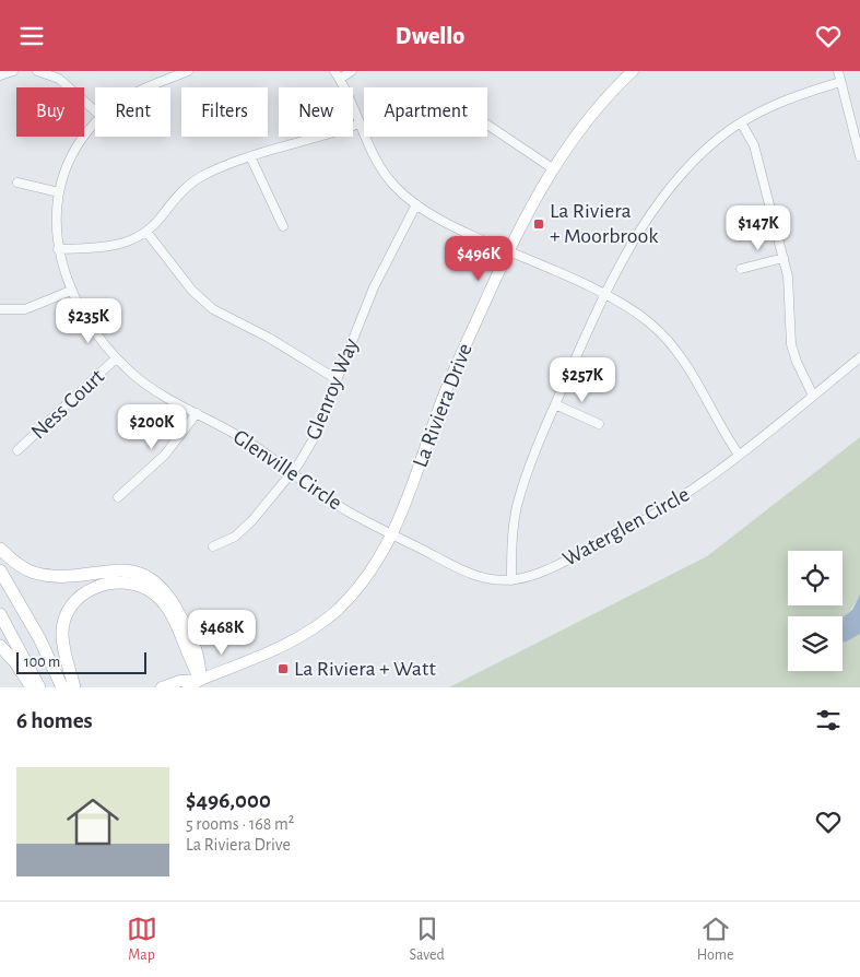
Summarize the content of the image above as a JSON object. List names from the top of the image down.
{
  "streets": {
    "street": [
      "Glenroy Way",
      "Ness Court",
      "La Riviera Drive",
      "Glenville Circle",
      "Waterglen Circle"
    ]
  },
  "crossings": [
    ["Glenroy Way", "Glenville Circle"],
    ["Ness Court", "Glenville Circle"],
    ["La Riviera Drive", "Glenville Circle"],
    ["La Riviera Drive", "Waterglen Circle"],
    ["Glenville Circle", "Waterglen Circle"]
  ],
  "places": {
    "transit": ["La Riviera + Moorbrook", "La Riviera + Watt"]
  },
  "scale_bar": "100 m",
  "page": {
    "header": "Dwello",
    "chip": [
      "Buy",
      "Rent",
      "Filters",
      "New",
      "Apartment"
    ],
    "price": [
      "$147K",
      "$496K",
      "$235K",
      "$257K",
      "$200K",
      "$468K"
    ],
    "scale": "100 m",
    "heading": "6 homes",
    "list": [
      {
        "name": "$496,000",
        "note": "5 rooms · 168 m² · La Riviera Drive"
      }
    ],
    "tabs": ["Map", "Saved", "Home"]
  }
}
